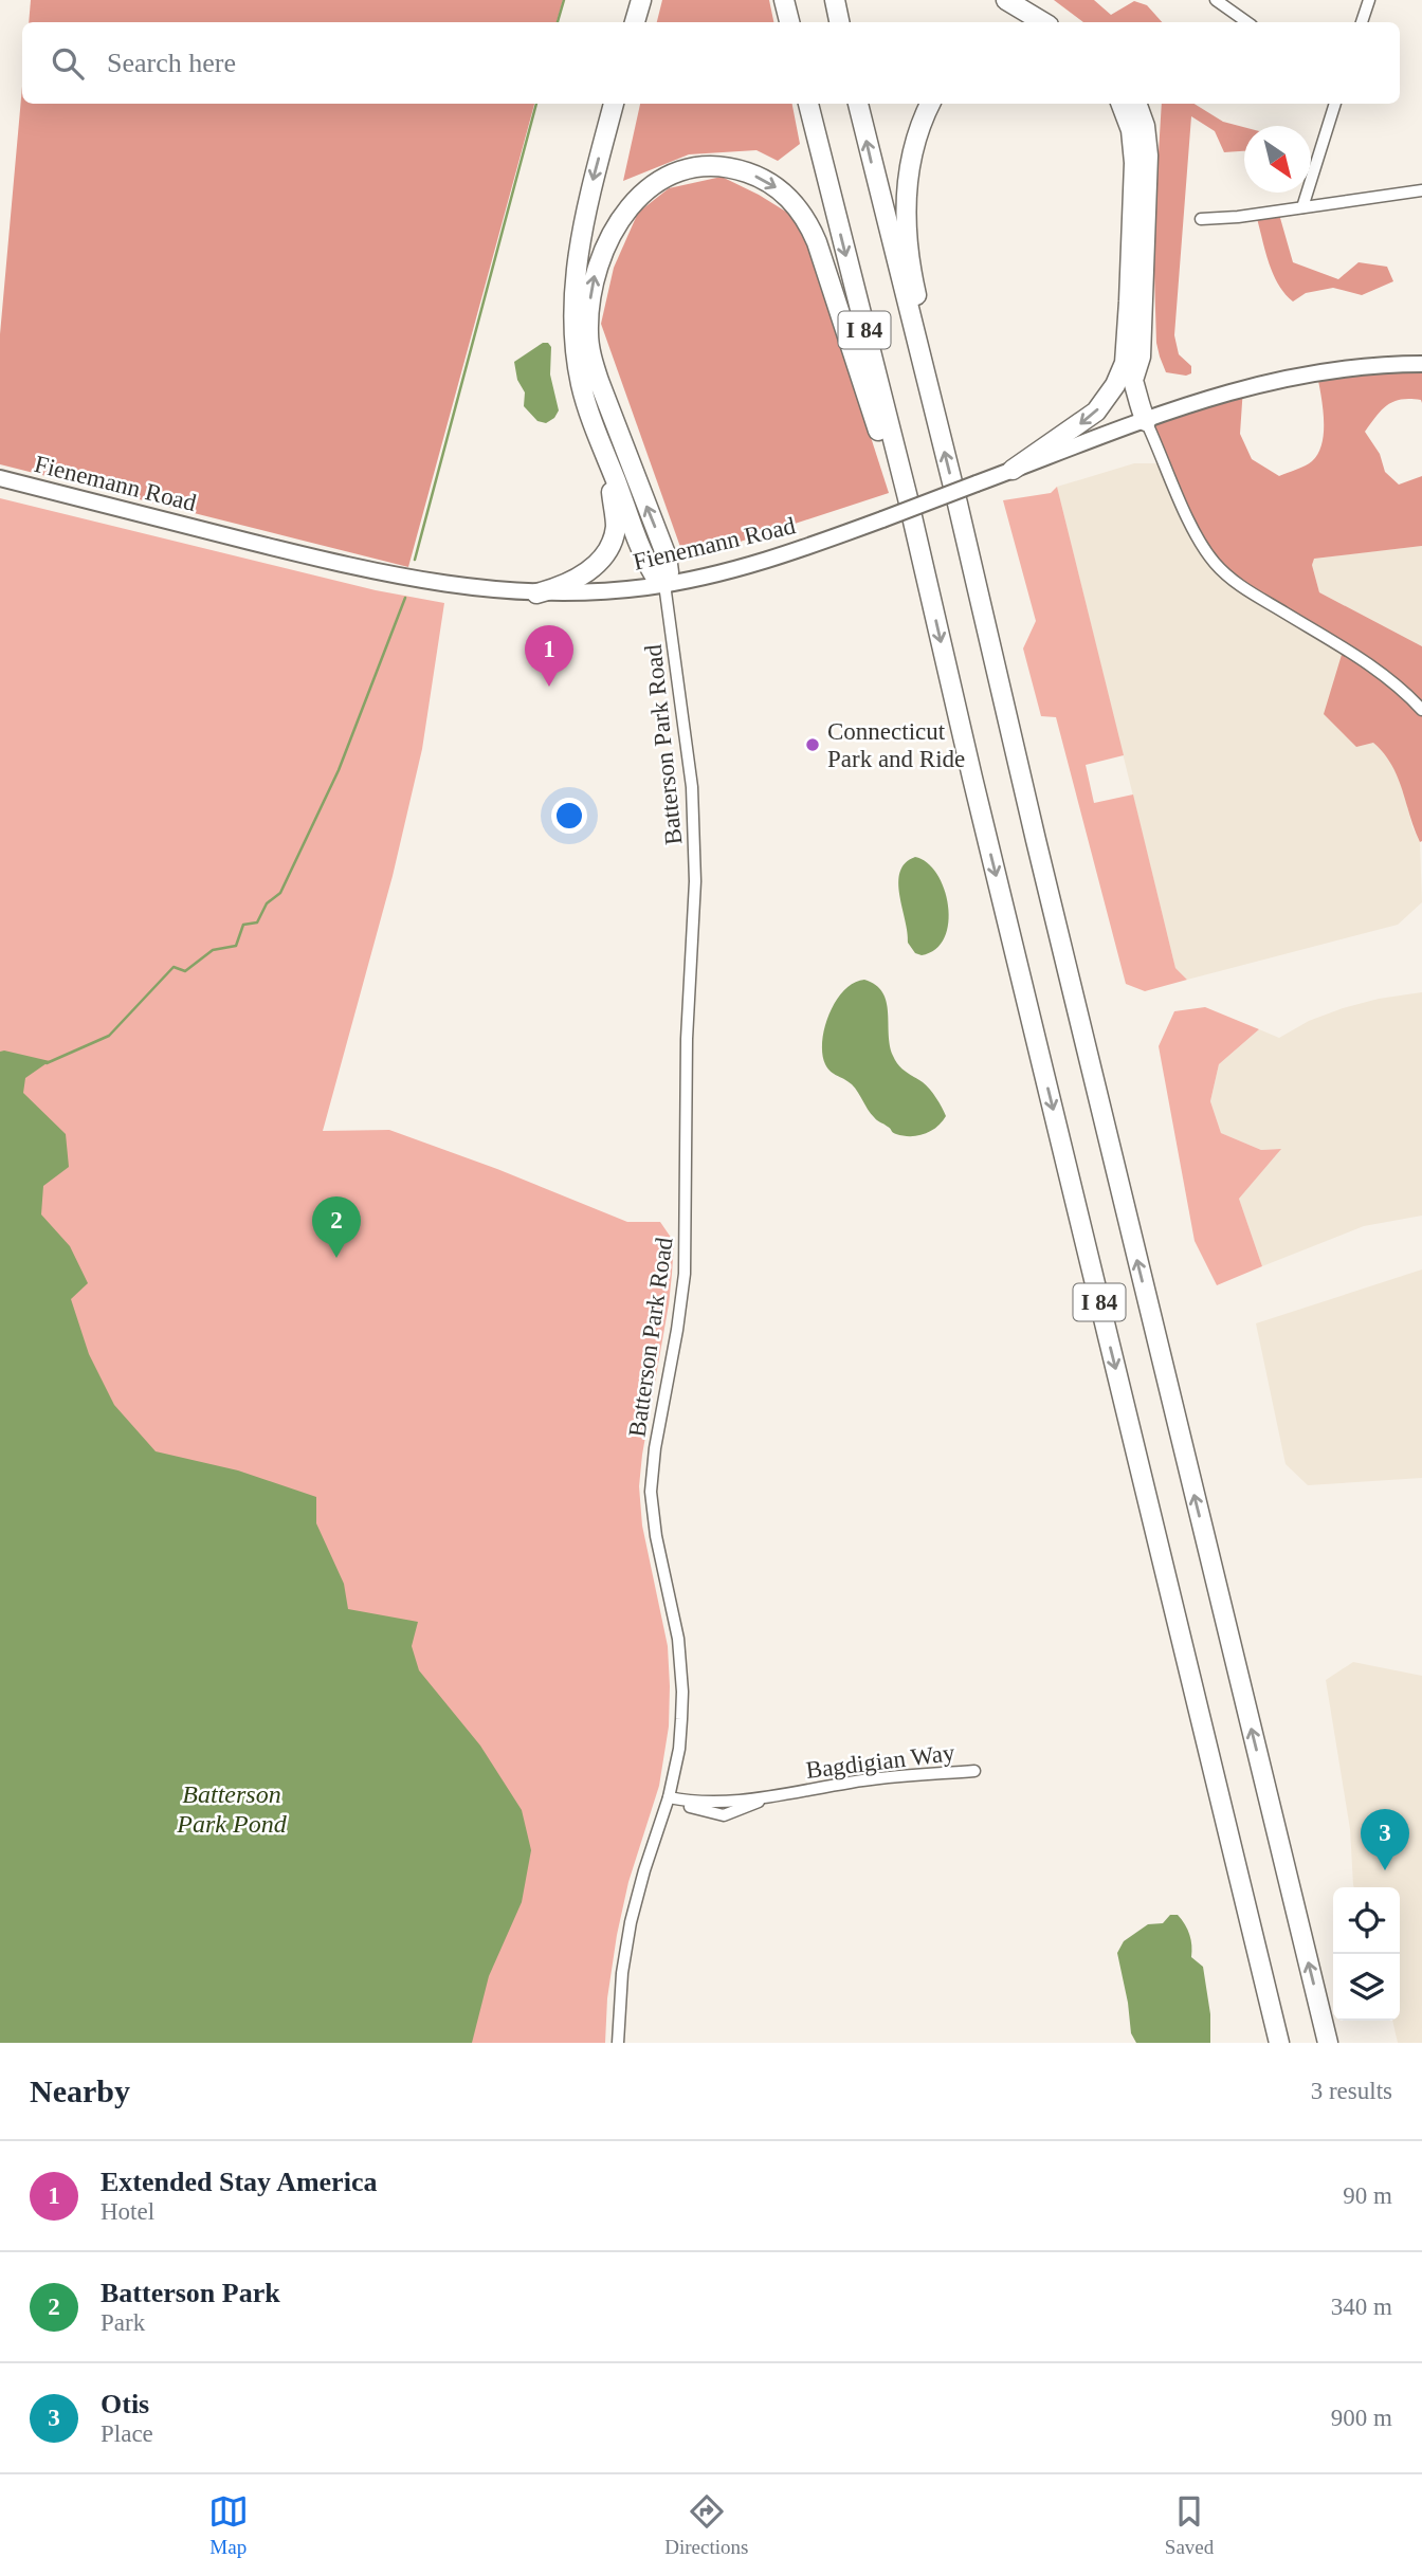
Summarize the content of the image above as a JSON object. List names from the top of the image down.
{
  "streets": {
    "highway": ["I 84"],
    "main road": ["Fienemann Road"],
    "street": ["Batterson Park Road", "Bagdigian Way"]
  },
  "crossings": [
    ["Fienemann Road", "Batterson Park Road"],
    ["Batterson Park Road", "Bagdigian Way"]
  ],
  "water": ["Batterson Park Pond"],
  "places": ["Connecticut Park and Ride"],
  "north": "bottom right",
  "page": {
    "search": "Search here",
    "pins": ["1", "2", "3"],
    "heading": ["Nearby", "3 results"],
    "list": [
      {
        "mark": "1",
        "name": "Extended Stay America",
        "note": "Hotel",
        "value": "90 m"
      },
      {
        "mark": "2",
        "name": "Batterson Park",
        "note": "Park",
        "value": "340 m"
      },
      {
        "mark": "3",
        "name": "Otis",
        "note": "Place",
        "value": "900 m"
      }
    ],
    "nav": ["Map", "Directions", "Saved"]
  }
}
